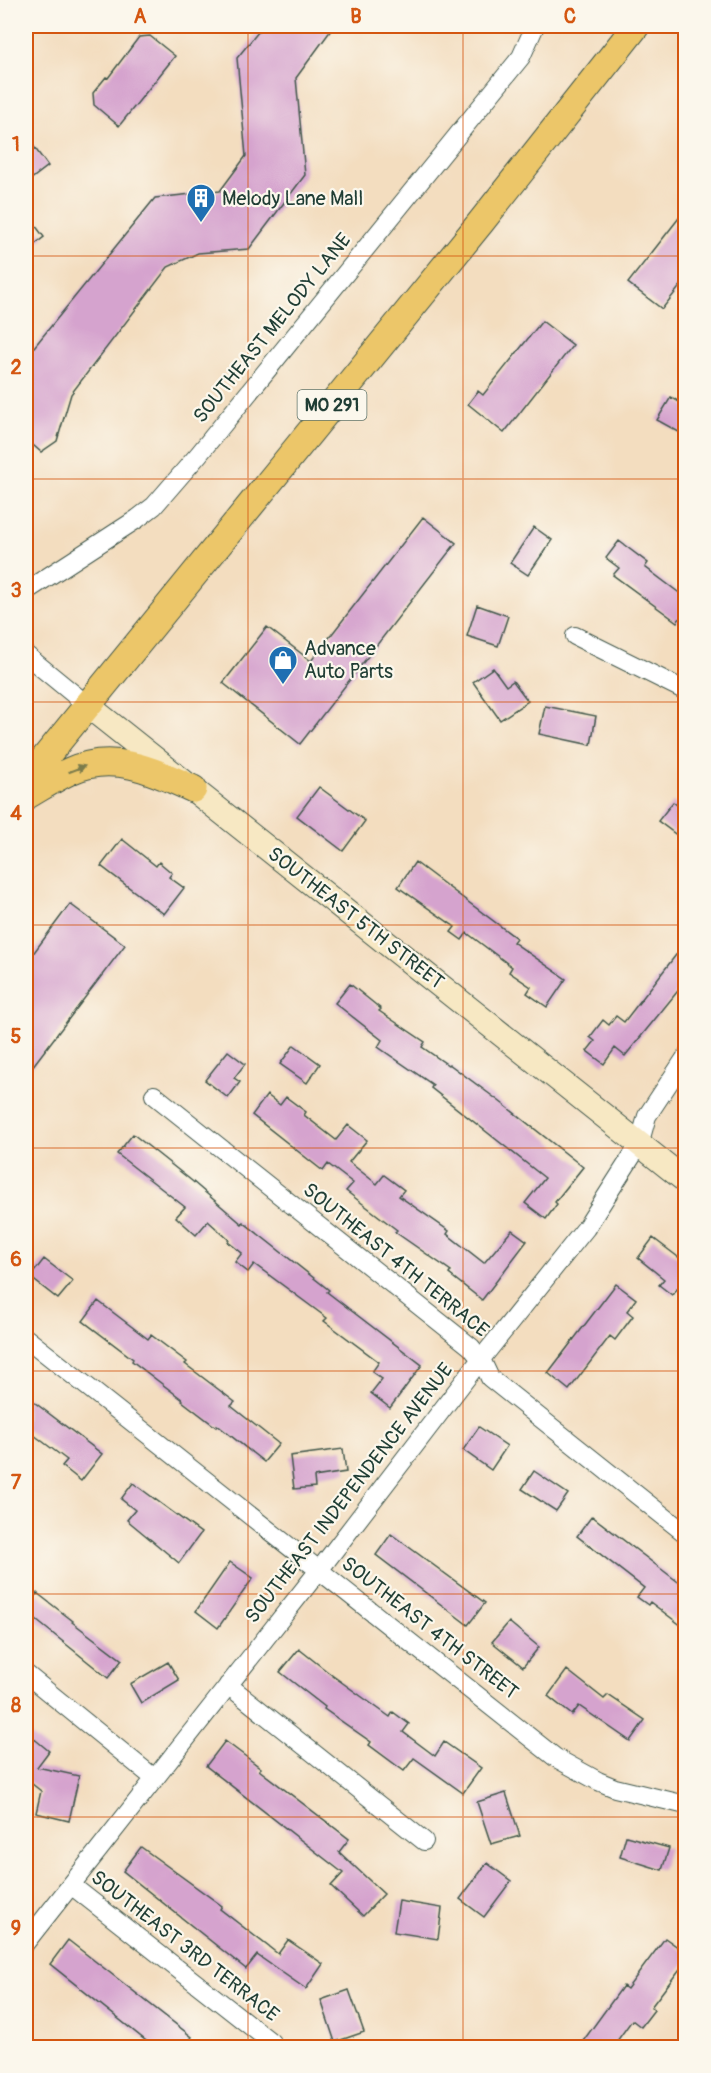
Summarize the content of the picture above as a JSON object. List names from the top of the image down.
{
  "streets": {
    "main road": ["MO 291"],
    "street": [
      "SOUTHEAST MELODY LANE",
      "SOUTHEAST 5TH STREET",
      "SOUTHEAST 4TH TERRACE",
      "SOUTHEAST INDEPENDENCE AVENUE",
      "SOUTHEAST 4TH STREET",
      "SOUTHEAST 3RD TERRACE"
    ]
  },
  "crossings": [
    ["MO 291", "SOUTHEAST 5TH STREET"],
    ["SOUTHEAST 5TH STREET", "SOUTHEAST INDEPENDENCE AVENUE"],
    ["SOUTHEAST 4TH TERRACE", "SOUTHEAST INDEPENDENCE AVENUE"],
    ["SOUTHEAST INDEPENDENCE AVENUE", "SOUTHEAST 4TH STREET"],
    ["SOUTHEAST INDEPENDENCE AVENUE", "SOUTHEAST 3RD TERRACE"]
  ],
  "places": {
    "building": ["Melody Lane Mall"],
    "shop": ["Advance Auto Parts"]
  },
  "grid": {
    "columns": ["A", "B", "C"],
    "rows": [
      "1",
      "2",
      "3",
      "4",
      "5",
      "6",
      "7",
      "8",
      "9"
    ]
  }
}
